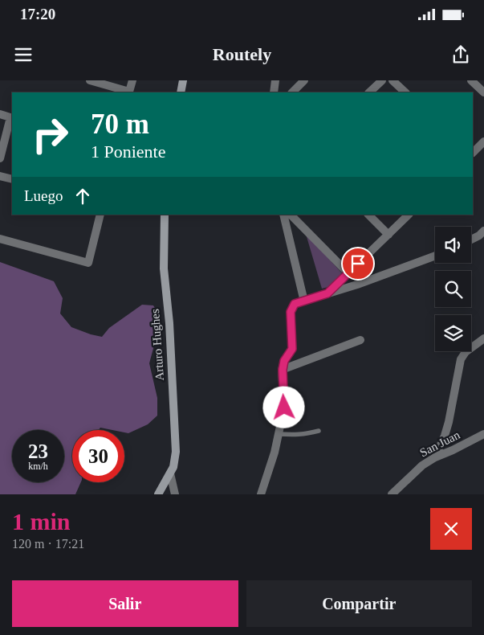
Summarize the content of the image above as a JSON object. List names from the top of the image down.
{
  "streets": {
    "street": ["Arturo Hughes", "San Juan"]
  },
  "page": {
    "status": "17:20",
    "header": "Routely",
    "turn": ["70 m", "1 Poniente"],
    "then": "Luego",
    "speed": "23 km/h",
    "limit": "30",
    "heading": ["1 min", "120 m · 17:21"],
    "buttons": ["Salir", "Compartir"]
  }
}
